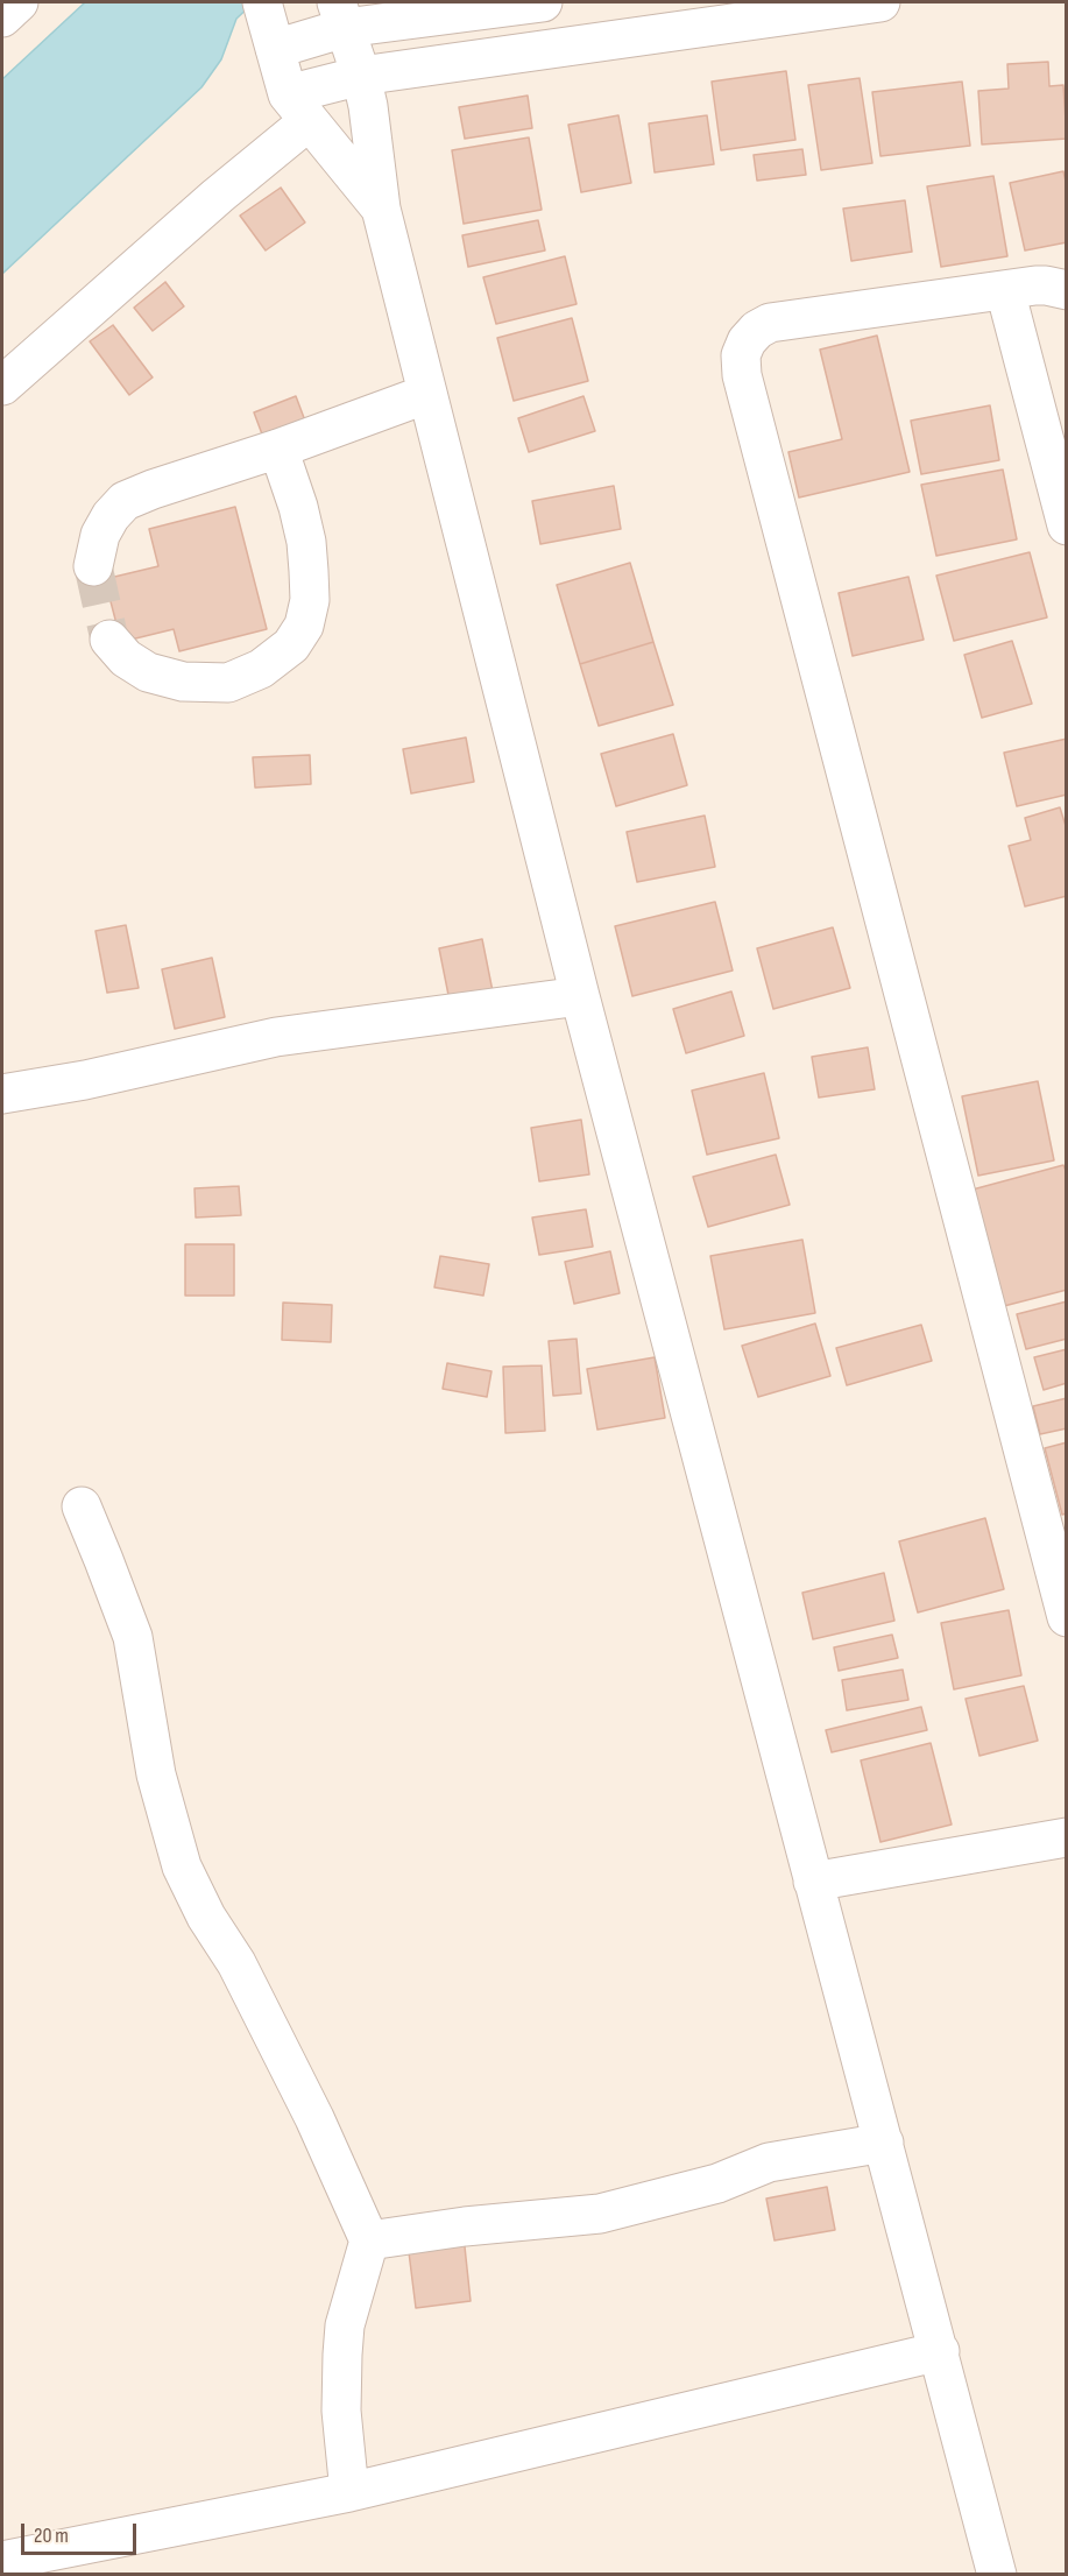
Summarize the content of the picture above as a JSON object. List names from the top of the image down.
{
  "scale_bar": "20 m"
}
